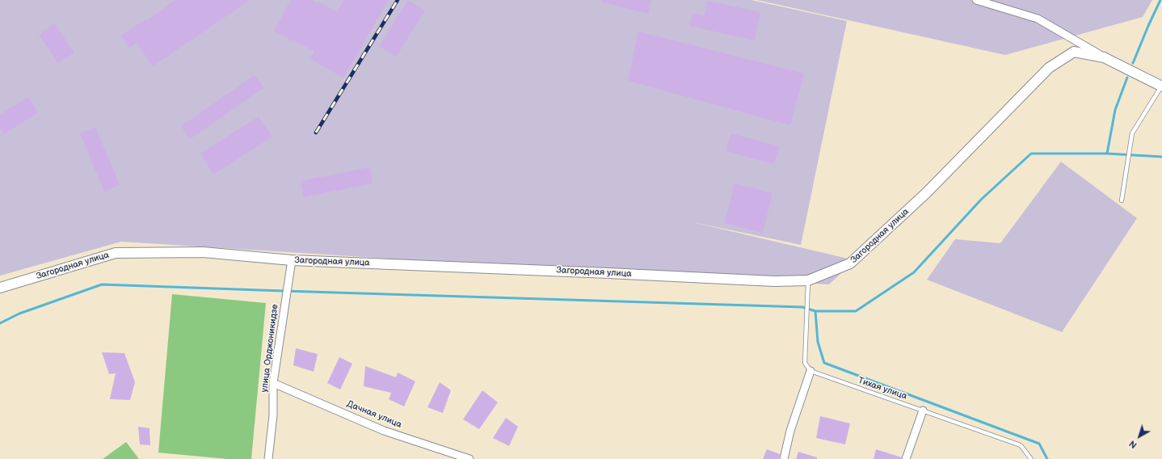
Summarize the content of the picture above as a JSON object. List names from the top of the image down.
{
  "streets": {
    "main road": ["Загородная улица"],
    "street": ["улица Орджоникидзе", "Дачная улица"],
    "lane": ["Тихая улица"]
  },
  "crossings": [
    ["Загородная улица", "улица Орджоникидзе"],
    ["улица Орджоникидзе", "Дачная улица"]
  ],
  "north": "bottom left"
}
